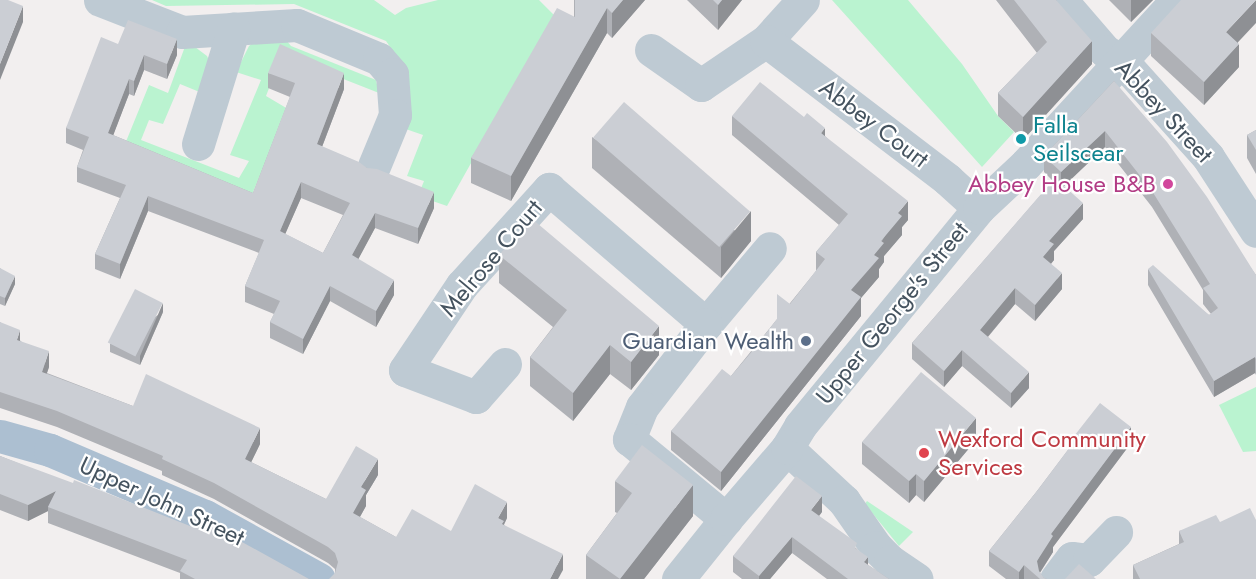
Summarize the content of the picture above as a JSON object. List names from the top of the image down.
{
  "streets": {
    "main road": ["Upper John Street"],
    "street": [
      "Abbey Street",
      "Abbey Court",
      "Melrose Court",
      "Upper George's Street"
    ]
  },
  "crossings": [
    ["Abbey Street", "Upper George's Street"],
    ["Abbey Court", "Upper George's Street"]
  ],
  "places": [
    "Falla Seilscear",
    "Abbey House B&B",
    "Guardian Wealth",
    "Wexford Community Services"
  ]
}
